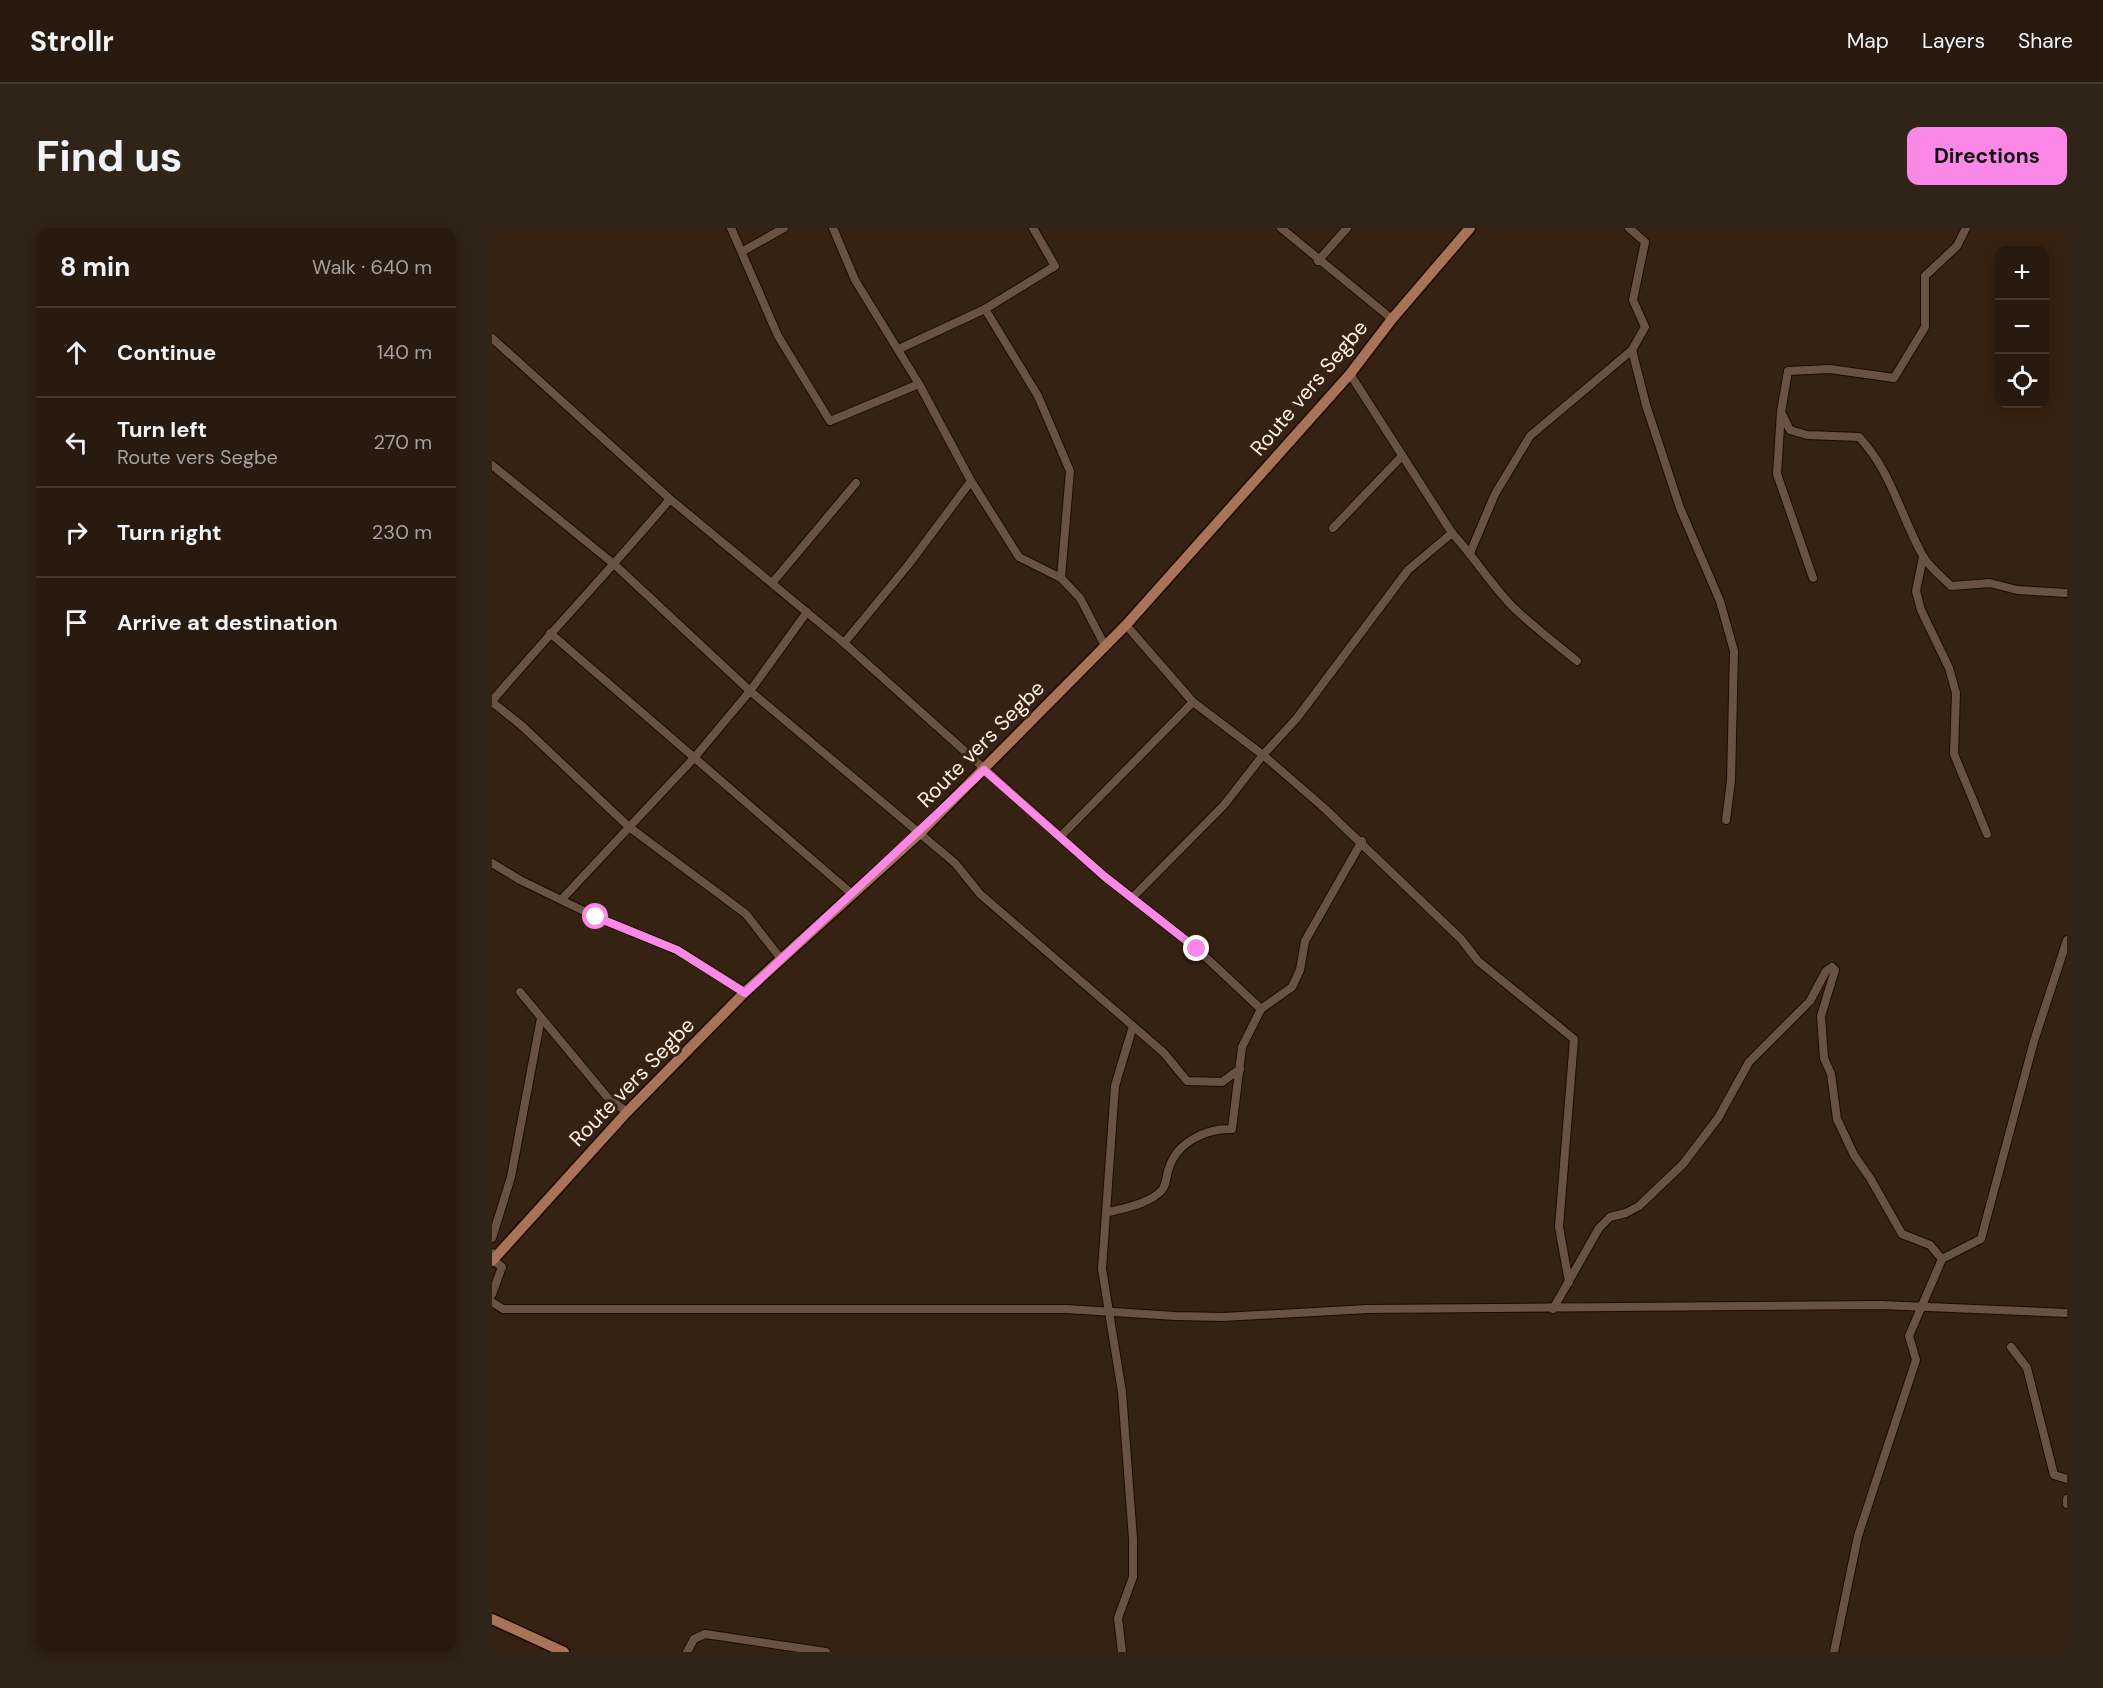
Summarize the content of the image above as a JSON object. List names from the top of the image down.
{
  "streets": {
    "main road": ["Route vers Segbe"]
  },
  "page": {
    "header": "Strollr",
    "nav": ["Map", "Layers", "Share"],
    "buttons": "Directions",
    "title": "Find us",
    "heading": ["8 min", "Walk · 640 m"],
    "map_buttons": ["+", "−"],
    "list": [
      ["Continue", "140 m"],
      ["Turn left", "Route vers Segbe", "270 m"],
      ["Turn right", "230 m"],
      "Arrive at destination"
    ]
  }
}
